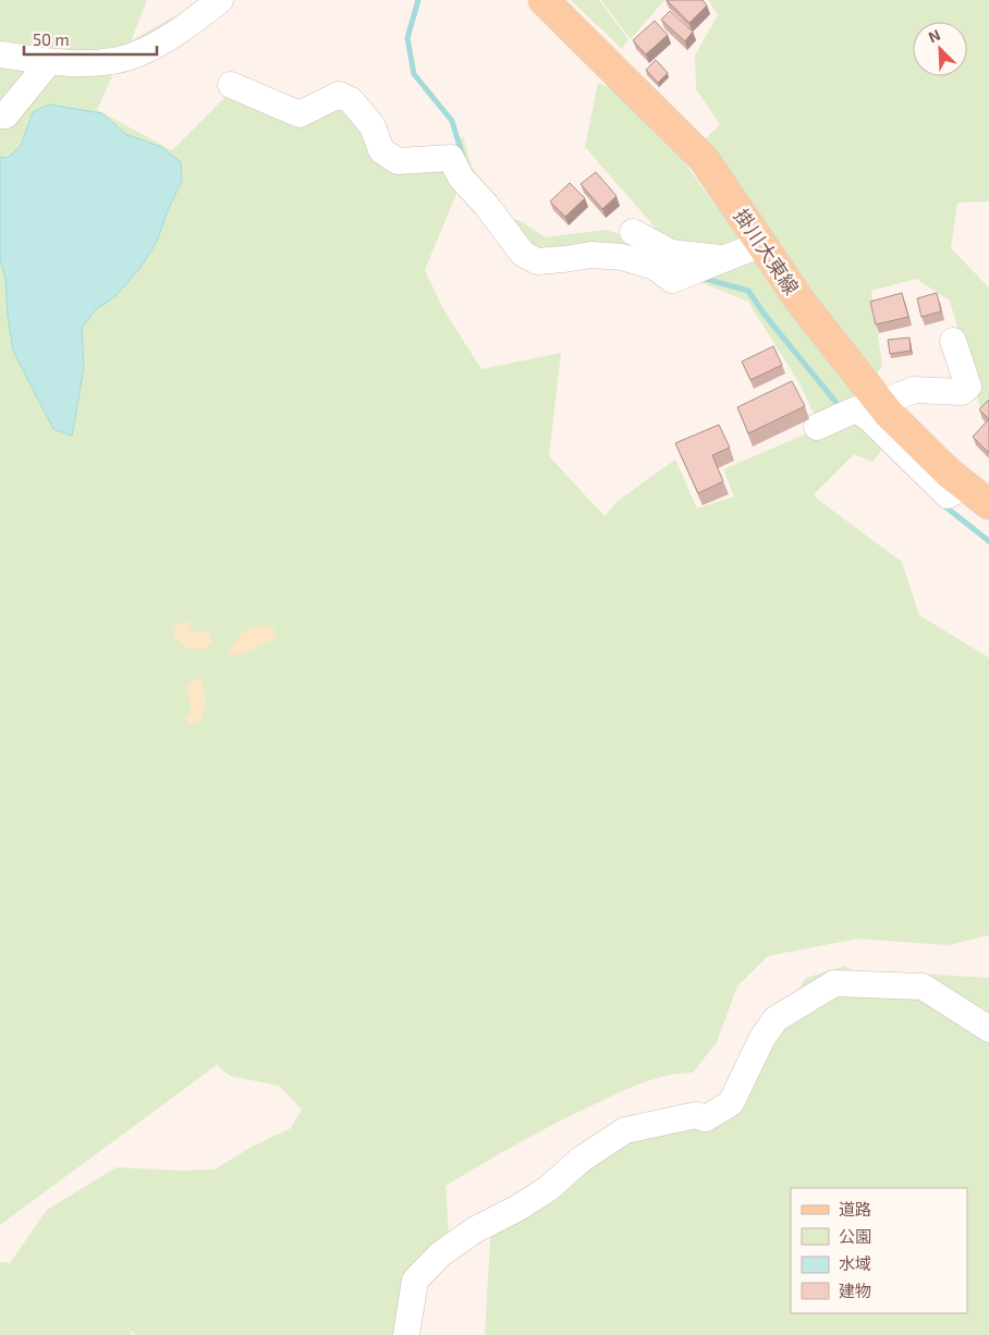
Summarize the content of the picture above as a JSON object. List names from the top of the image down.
{
  "streets": {
    "main road": ["掛川大東線"]
  },
  "legend": [
    "道路",
    "公園",
    "水域",
    "建物"
  ],
  "scale_bar": "50 m",
  "north": "top left"
}
